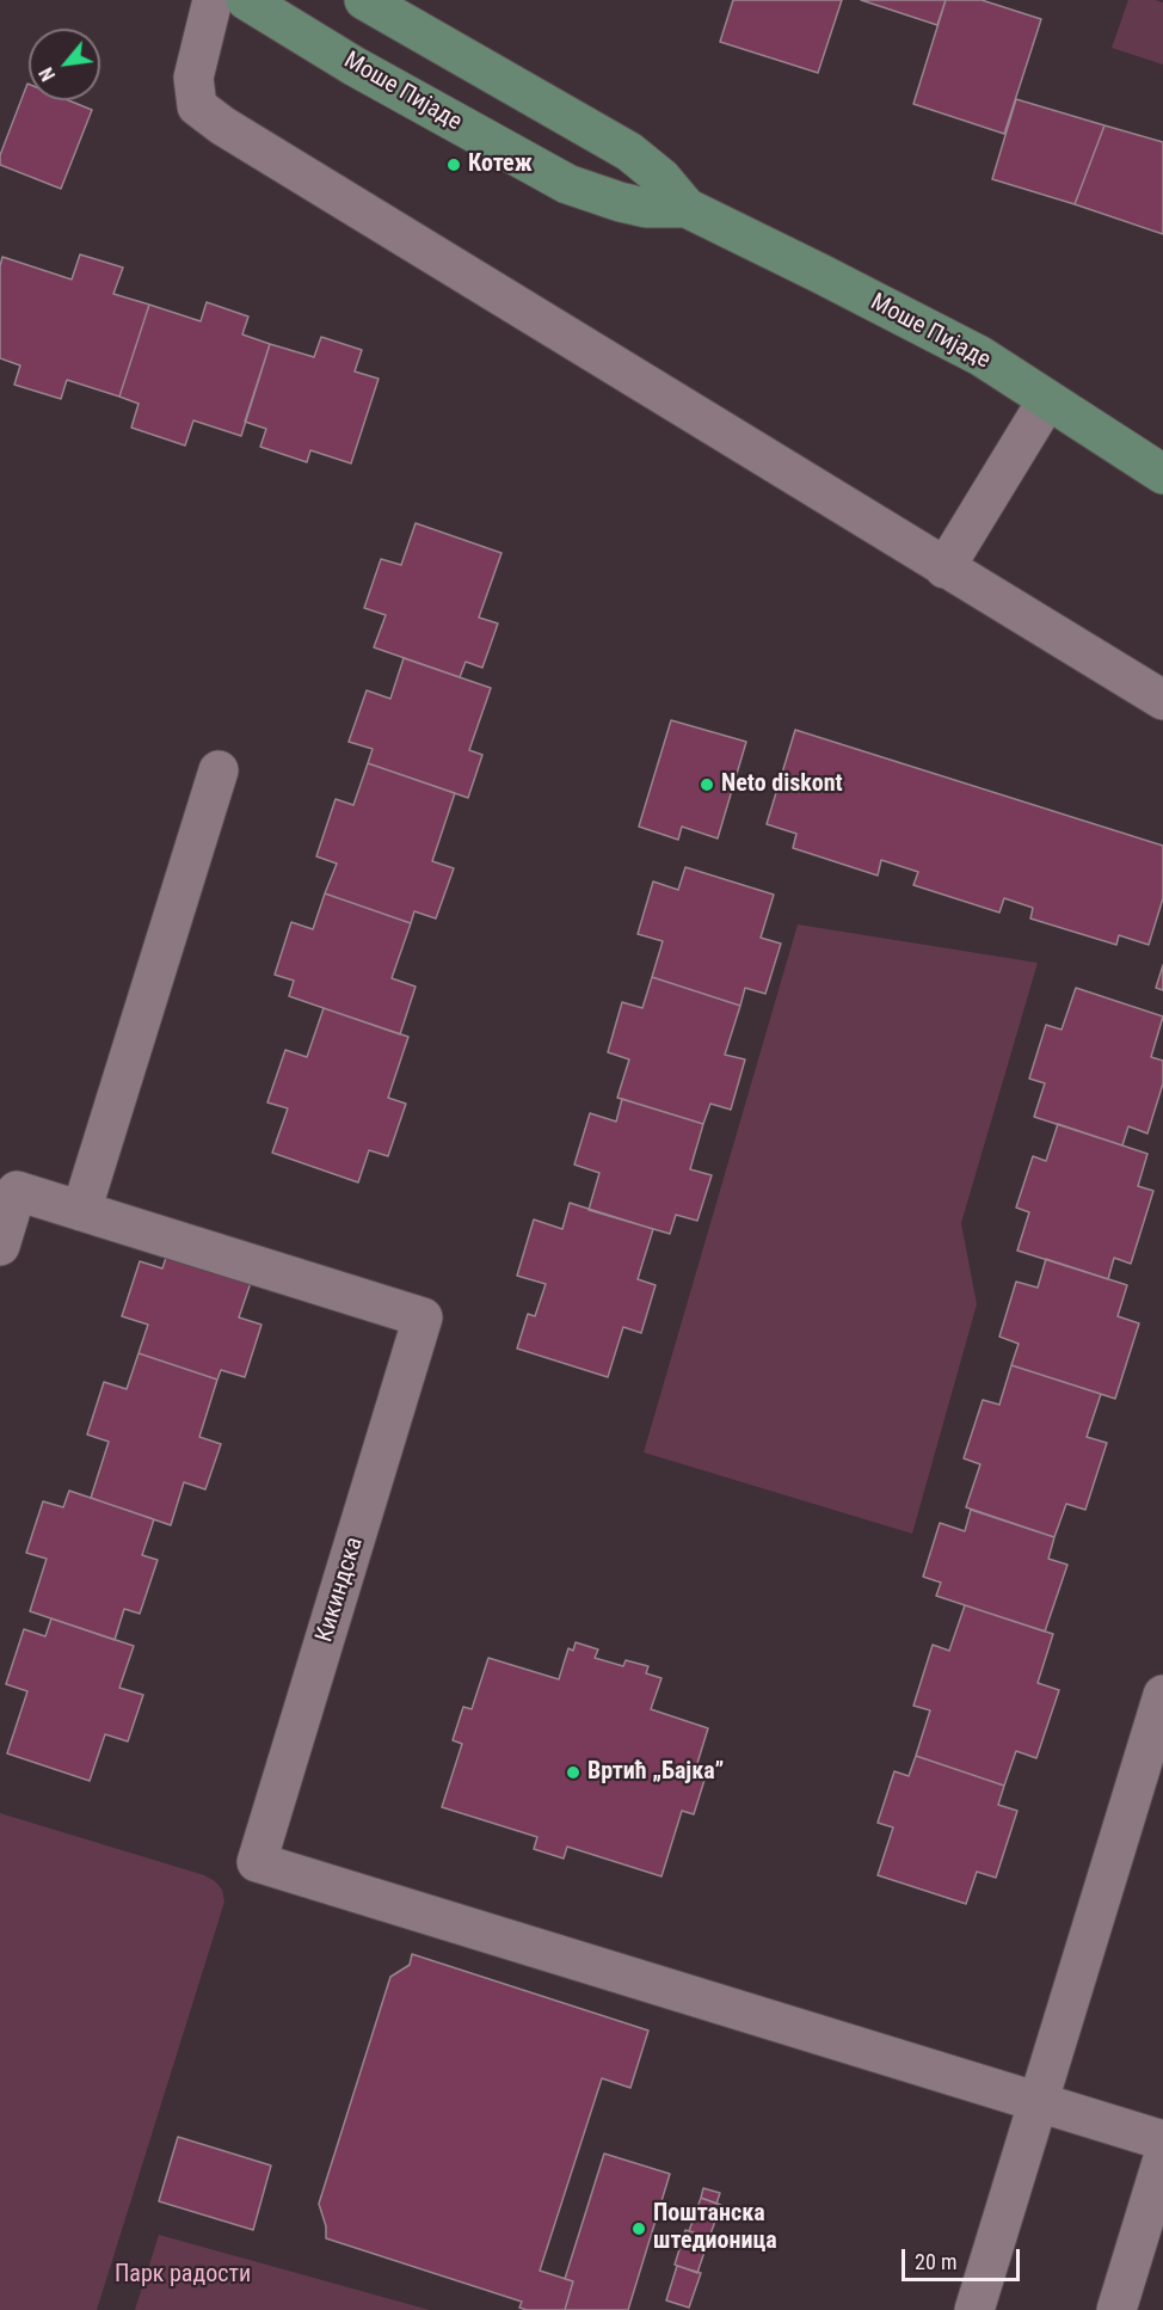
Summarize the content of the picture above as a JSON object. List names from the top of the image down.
{
  "streets": {
    "main road": ["Моше Пијаде"],
    "street": ["Кикиндска"]
  },
  "parks": ["Парк радости"],
  "places": [
    "Котеж",
    "Neto diskont",
    "Вртић „Бајка”",
    "Поштанска штедионица"
  ],
  "scale_bar": "20 m",
  "north": "bottom left"
}
